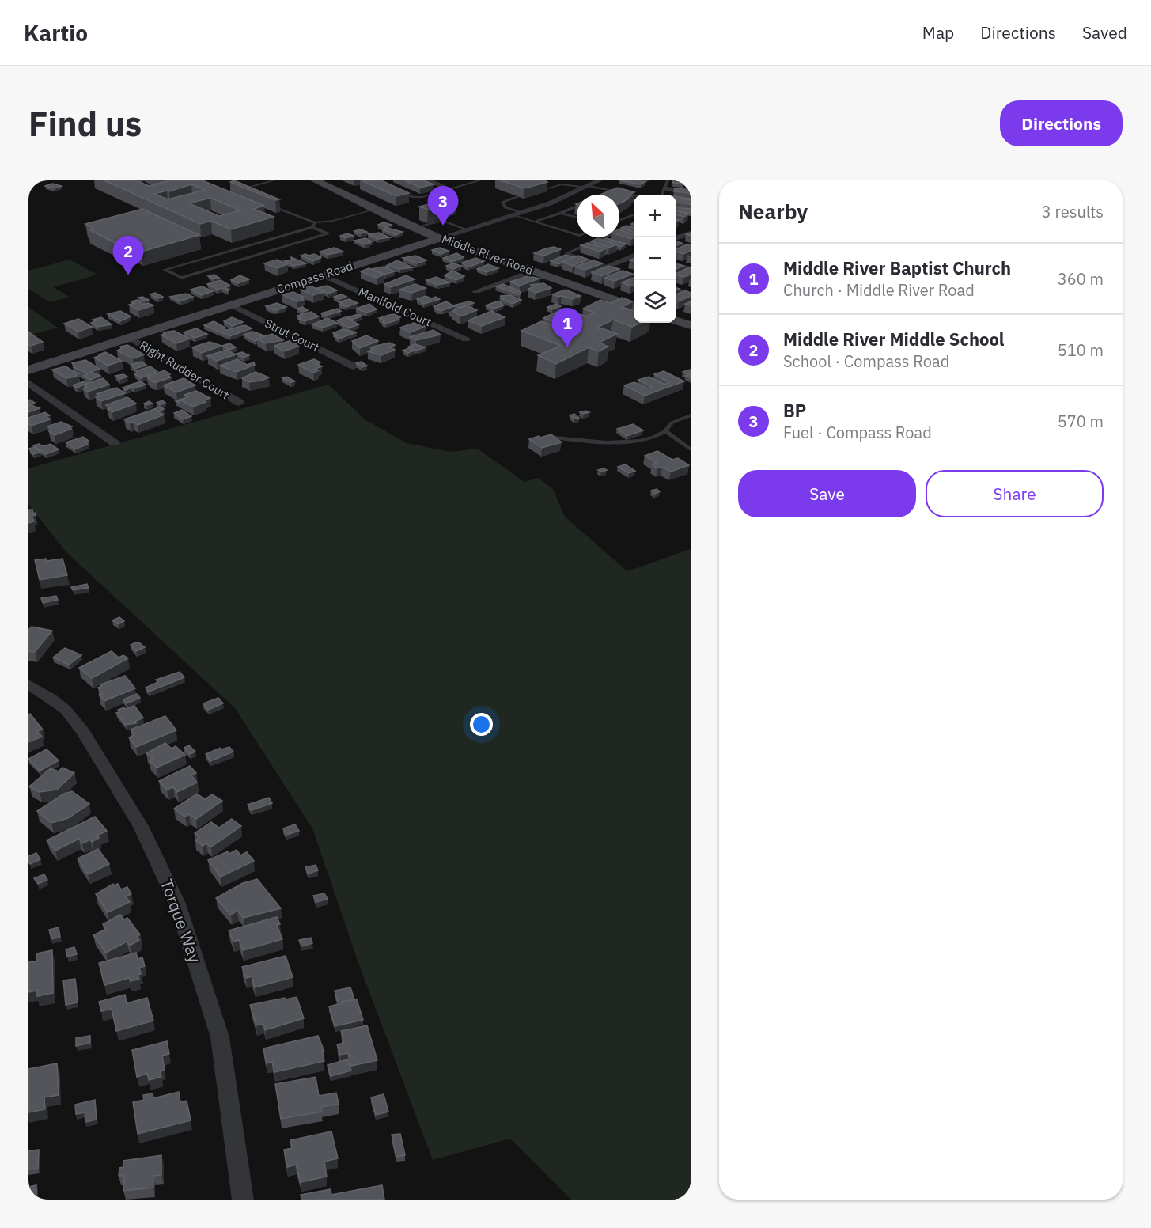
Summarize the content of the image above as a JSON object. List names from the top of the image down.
{
  "streets": {
    "street": [
      "Middle River Road",
      "Compass Road",
      "Manifold Court",
      "Strut Court",
      "Right Rudder Court",
      "Torque Way"
    ]
  },
  "crossings": [
    ["Middle River Road", "Compass Road"],
    ["Compass Road", "Manifold Court"],
    ["Compass Road", "Strut Court"],
    ["Compass Road", "Right Rudder Court"]
  ],
  "north": "top left",
  "page": {
    "header": "Kartio",
    "nav": ["Map", "Directions", "Saved"],
    "buttons": [
      "Directions",
      ["Save", "Share"]
    ],
    "title": "Find us",
    "heading": ["Nearby", "3 results"],
    "pins": ["3", "2", "1"],
    "map_buttons": ["+", "−"],
    "list": [
      {
        "mark": "1",
        "name": "Middle River Baptist Church",
        "note": "Church · Middle River Road",
        "value": "360 m"
      },
      {
        "mark": "2",
        "name": "Middle River Middle School",
        "note": "School · Compass Road",
        "value": "510 m"
      },
      {
        "mark": "3",
        "name": "BP",
        "note": "Fuel · Compass Road",
        "value": "570 m"
      }
    ]
  }
}
